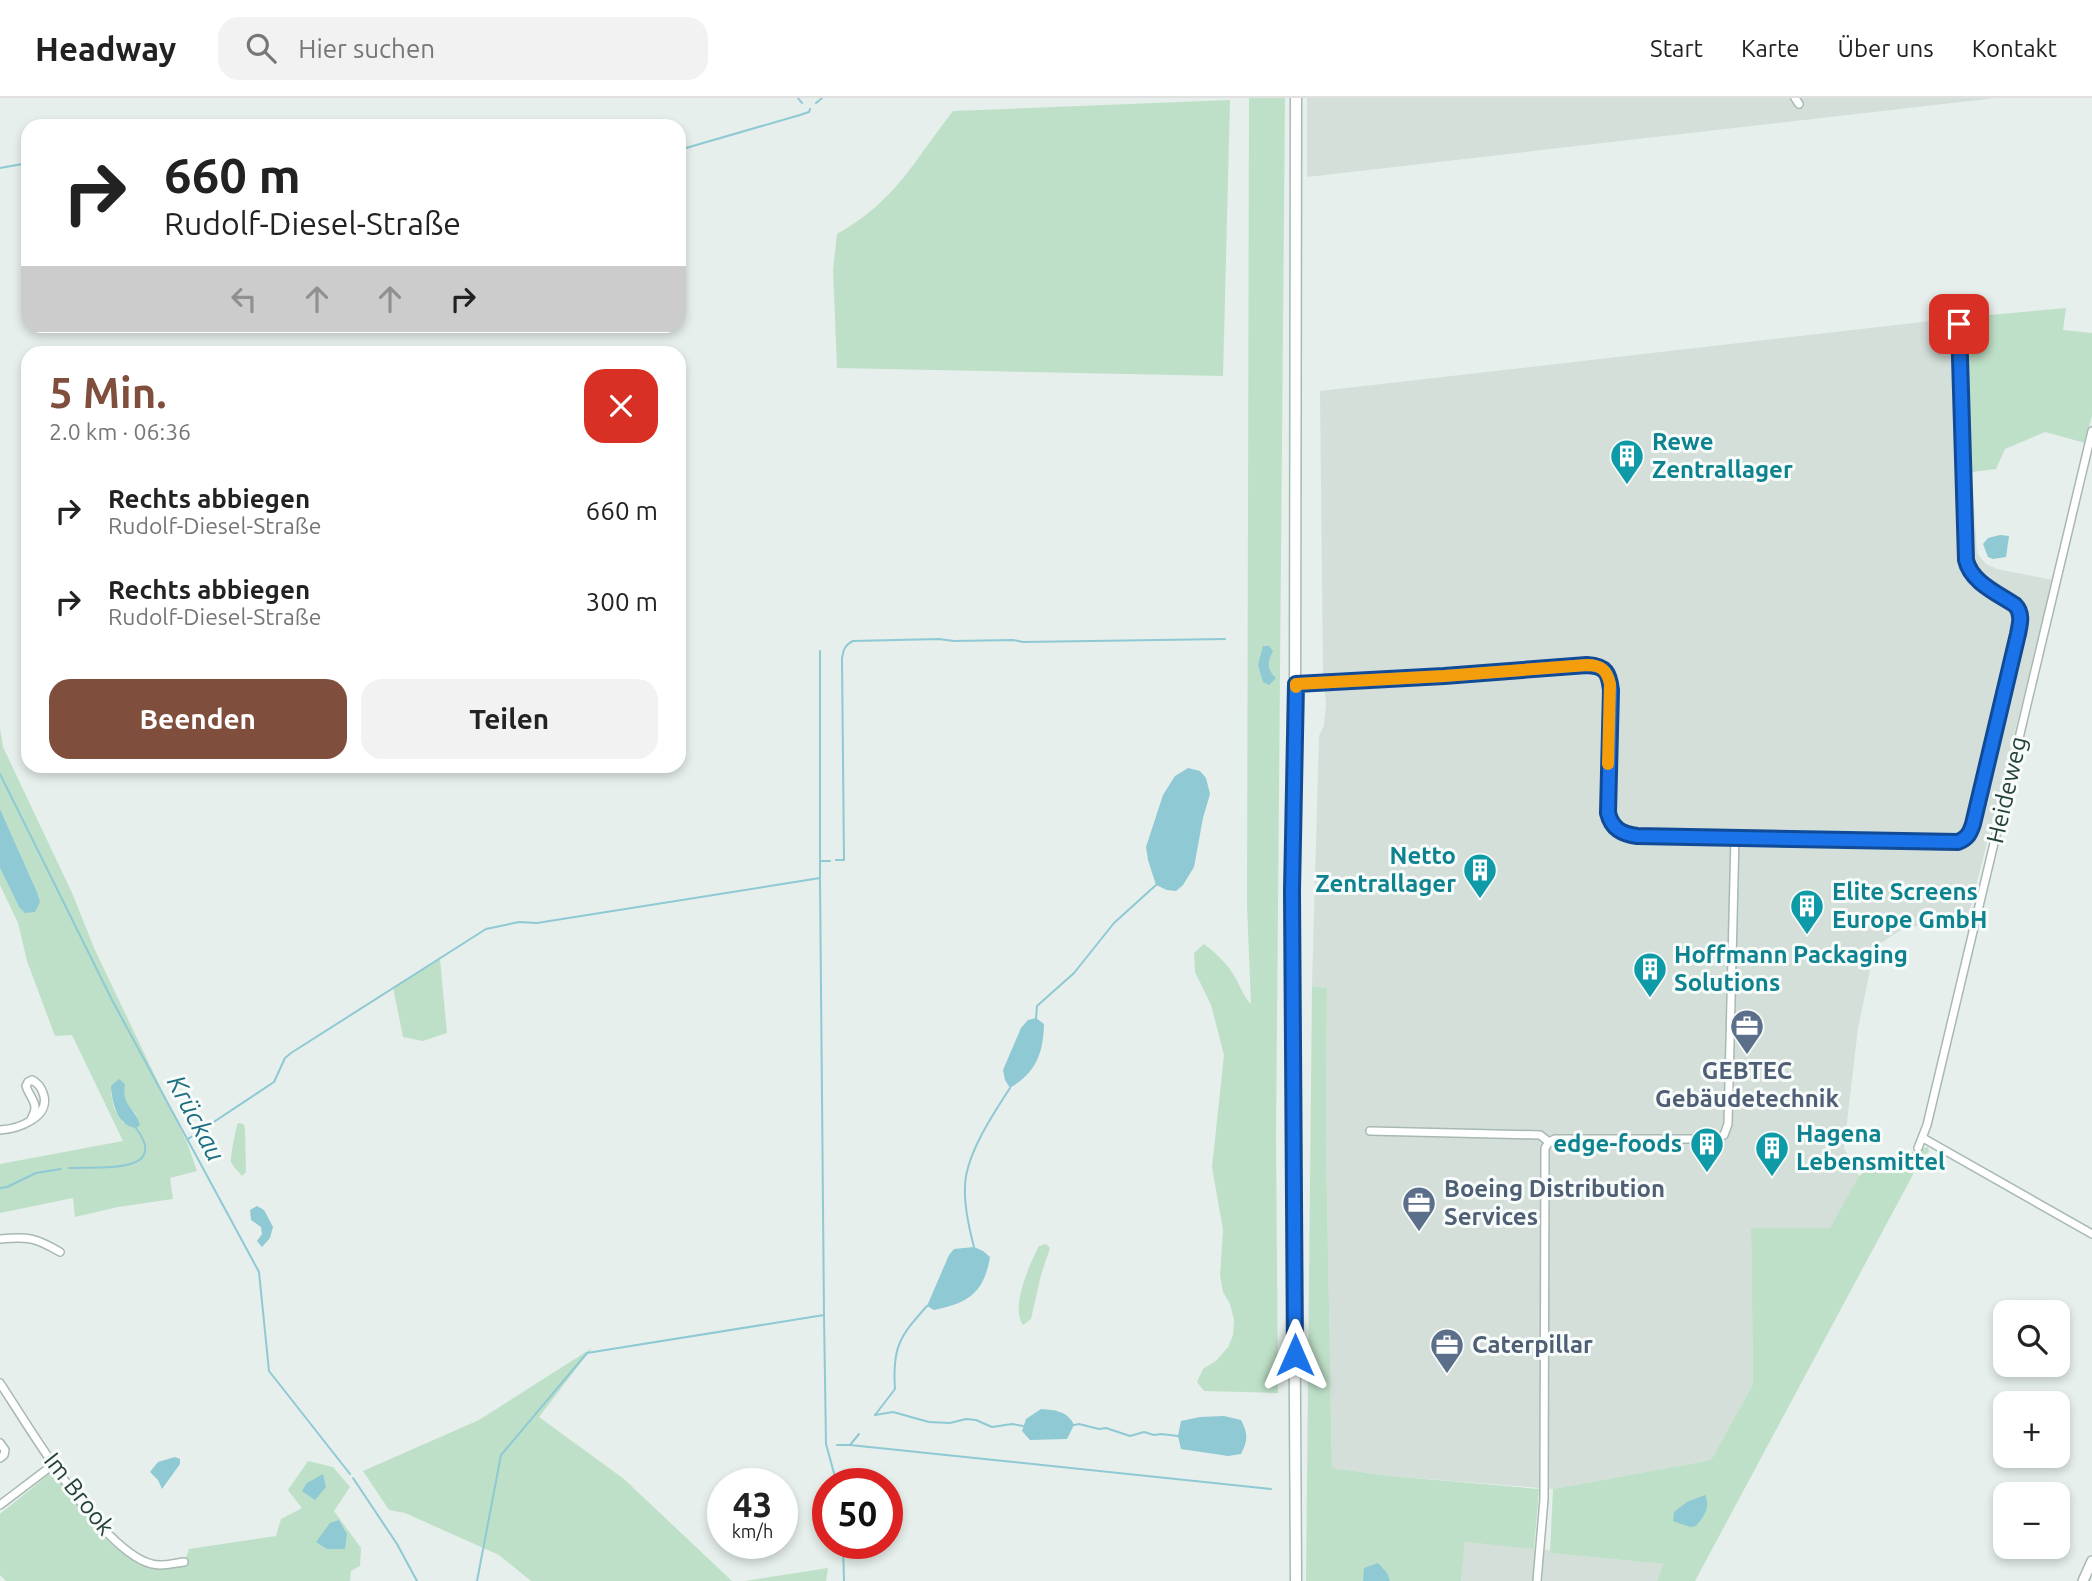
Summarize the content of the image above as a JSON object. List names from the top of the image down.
{
  "streets": {
    "street": ["Heideweg", "Im Brook"]
  },
  "water": ["Krückau"],
  "places": {
    "building": [
      "Rewe Zentrallager",
      "Netto Zentrallager",
      "Elite Screens Europe GmbH",
      "Hoffmann Packaging Solutions",
      "edge-foods",
      "Hagena Lebensmittel"
    ],
    "office": ["GEBTEC Gebäudetechnik", "Boeing Distribution Services", "Caterpillar"]
  },
  "page": {
    "header": "Headway",
    "search": "Hier suchen",
    "nav": [
      "Start",
      "Karte",
      "Über uns",
      "Kontakt"
    ],
    "turn": ["660 m", "Rudolf-Diesel-Straße"],
    "heading": ["5 Min.", "2.0 km · 06:36"],
    "list": [
      {
        "name": "Rechts abbiegen",
        "note": "Rudolf-Diesel-Straße",
        "value": "660 m"
      },
      {
        "name": "Rechts abbiegen",
        "note": "Rudolf-Diesel-Straße",
        "value": "300 m"
      }
    ],
    "buttons": ["Beenden", "Teilen"],
    "map_buttons": ["+", "−"],
    "speed": "43 km/h",
    "limit": "50"
  }
}
